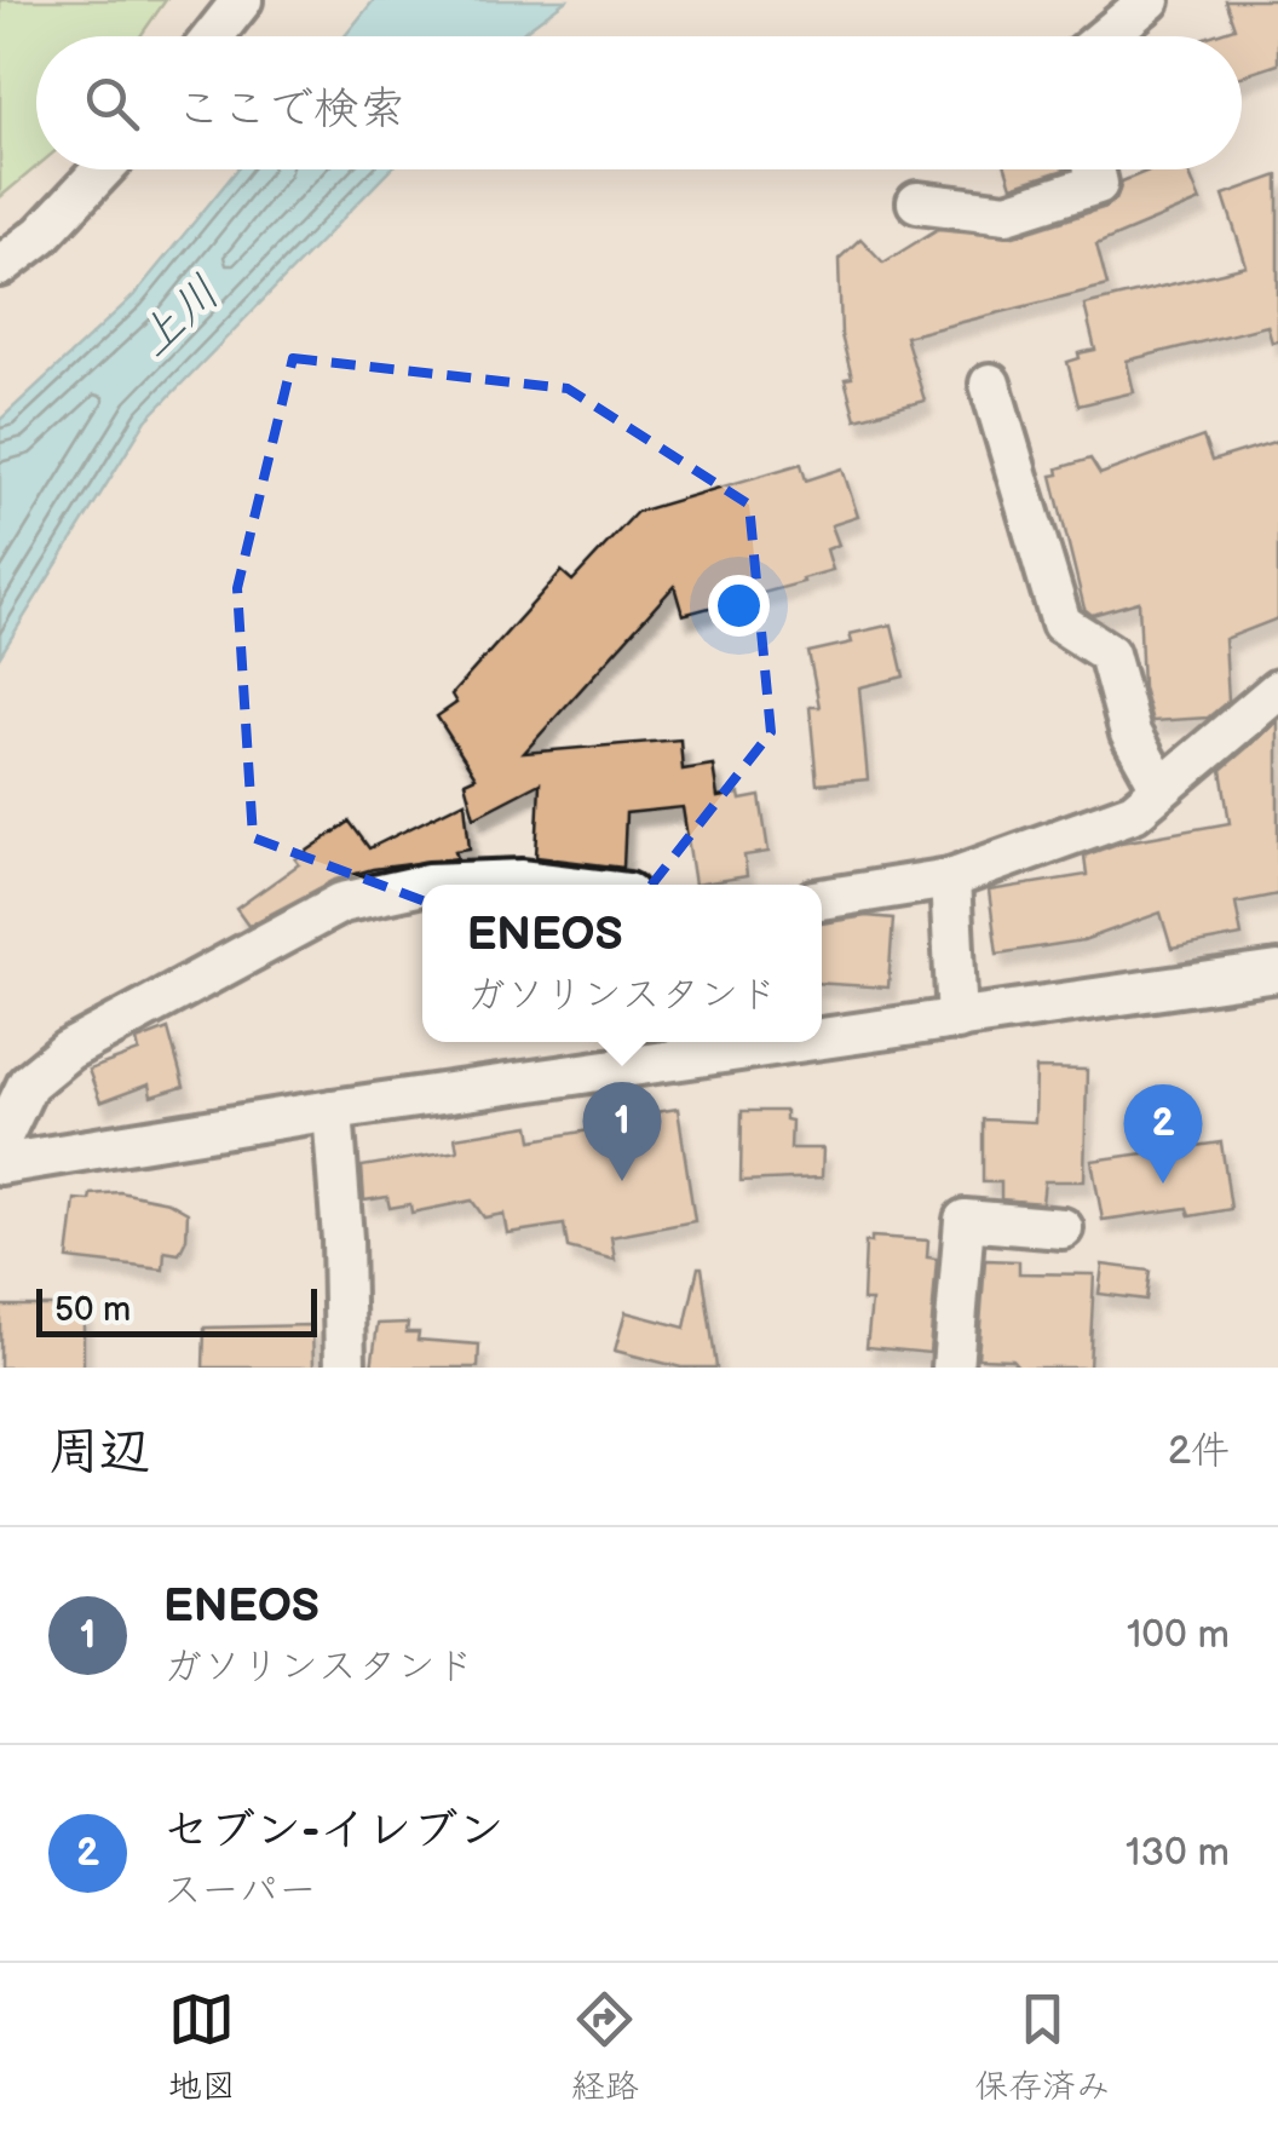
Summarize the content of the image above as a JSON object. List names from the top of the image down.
{
  "water": ["上川"],
  "scale_bar": "50 m",
  "page": {
    "search": "ここで検索",
    "popup": ["ENEOS", "ガソリンスタンド"],
    "pins": ["1", "2"],
    "scale": "50 m",
    "heading": ["周辺", "2件"],
    "list": [
      {
        "mark": "1",
        "name": "ENEOS",
        "note": "ガソリンスタンド",
        "value": "100 m"
      },
      {
        "mark": "2",
        "name": "セブン-イレブン",
        "note": "スーパー",
        "value": "130 m"
      }
    ],
    "nav": ["地図", "経路", "保存済み"]
  }
}
